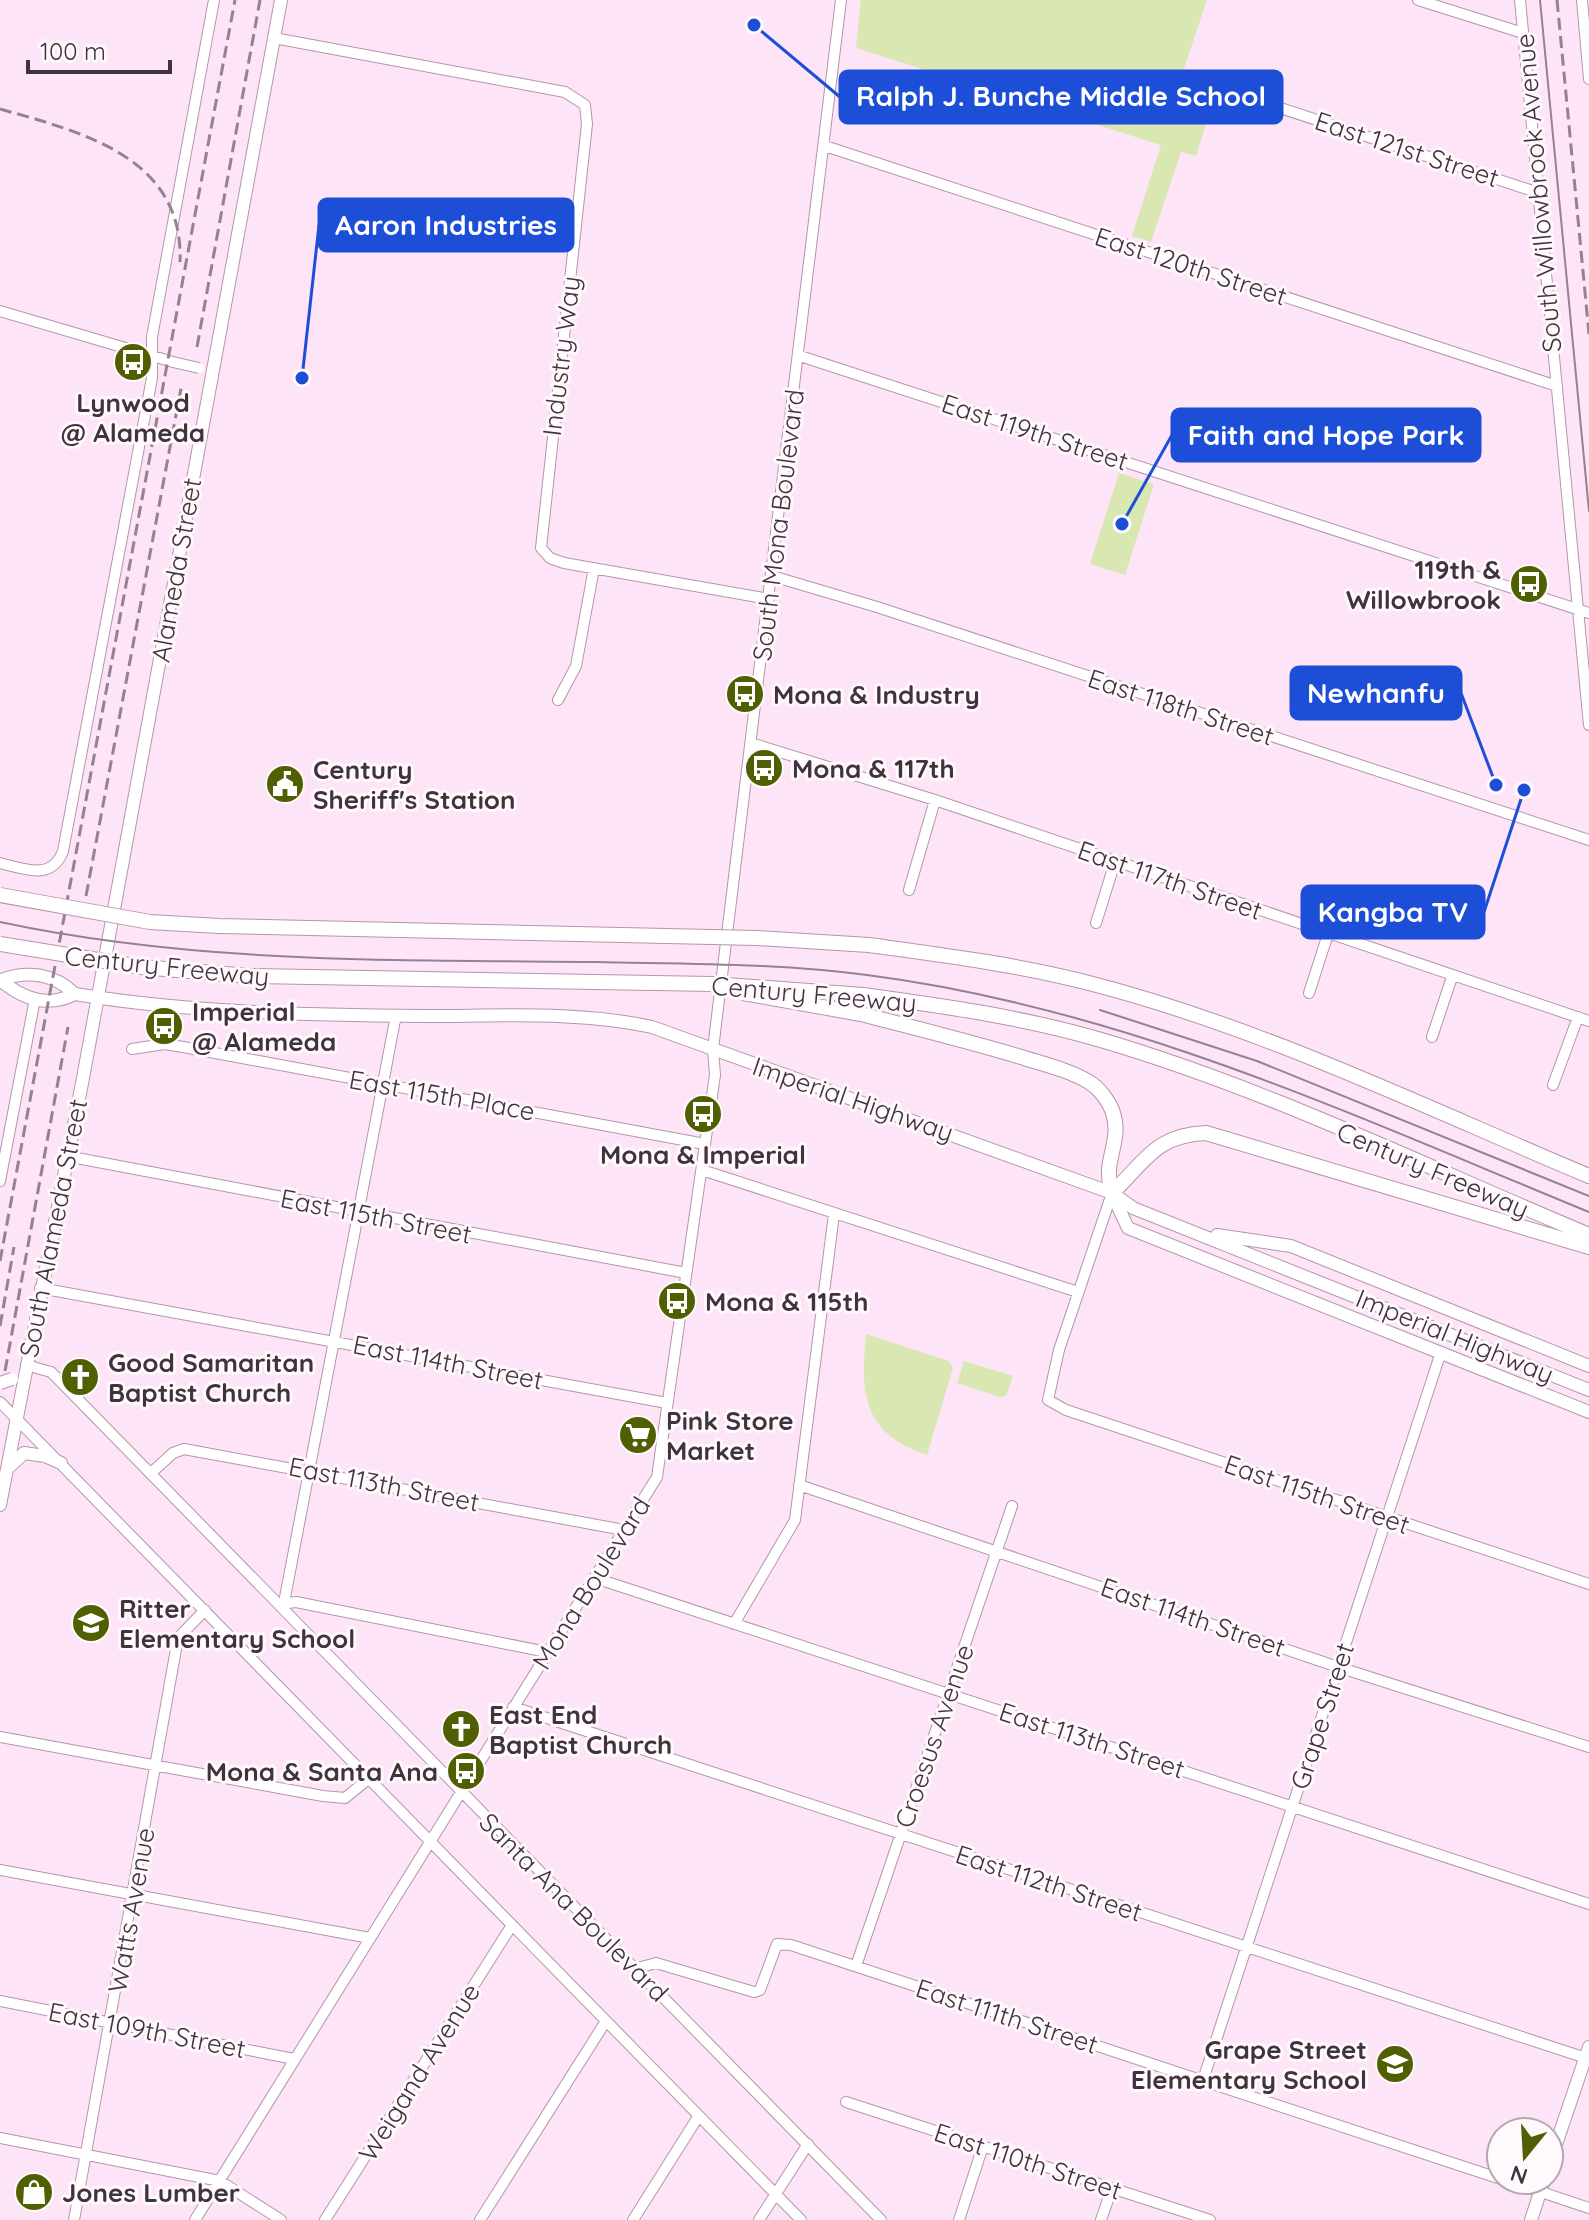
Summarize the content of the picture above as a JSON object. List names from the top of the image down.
{
  "streets": {
    "highway": ["Century Freeway"],
    "main road": ["Alameda Street", "Imperial Highway", "South Alameda Street"],
    "street": [
      "East 121st Street",
      "South Willowbrook Avenue",
      "East 120th Street",
      "Industry Way",
      "East 119th Street",
      "South Mona Boulevard",
      "East 118th Street",
      "East 117th Street",
      "East 115th Place",
      "East 115th Street",
      "East 114th Street",
      "East 113th Street",
      "Mona Boulevard",
      "Grape Street",
      "Croesus Avenue",
      "East 112th Street",
      "Santa Ana Boulevard",
      "Watts Avenue",
      "East 111th Street",
      "East 109th Street",
      "Weigand Avenue",
      "East 110th Street"
    ]
  },
  "crossings": [
    ["East 121st Street", "South Willowbrook Avenue"],
    ["South Willowbrook Avenue", "East 120th Street"],
    ["South Willowbrook Avenue", "East 119th Street"],
    ["East 120th Street", "South Mona Boulevard"],
    ["Industry Way", "South Mona Boulevard"],
    ["Industry Way", "Alameda Street"],
    ["East 119th Street", "South Mona Boulevard"],
    ["South Mona Boulevard", "East 118th Street"],
    ["South Mona Boulevard", "East 117th Street"],
    ["South Mona Boulevard", "Imperial Highway"],
    ["South Mona Boulevard", "Mona Boulevard"],
    ["Alameda Street", "Imperial Highway"],
    ["Alameda Street", "South Alameda Street"],
    ["East 115th Place", "Mona Boulevard"],
    ["Imperial Highway", "South Alameda Street"],
    ["Imperial Highway", "Mona Boulevard"],
    ["East 115th Street", "South Alameda Street"],
    ["East 115th Street", "Mona Boulevard"],
    ["East 115th Street", "Grape Street"],
    ["South Alameda Street", "East 114th Street"],
    ["South Alameda Street", "Santa Ana Boulevard"],
    ["East 114th Street", "Mona Boulevard"],
    ["East 114th Street", "Grape Street"],
    ["East 114th Street", "Croesus Avenue"],
    ["East 113th Street", "Mona Boulevard"],
    ["East 113th Street", "Grape Street"],
    ["East 113th Street", "Croesus Avenue"],
    ["East 113th Street", "Santa Ana Boulevard"],
    ["Mona Boulevard", "East 112th Street"],
    ["Mona Boulevard", "Santa Ana Boulevard"],
    ["Mona Boulevard", "East 109th Street"],
    ["Grape Street", "East 112th Street"],
    ["Grape Street", "East 111th Street"],
    ["Croesus Avenue", "East 112th Street"],
    ["Croesus Avenue", "East 111th Street"],
    ["Santa Ana Boulevard", "East 111th Street"],
    ["Watts Avenue", "East 109th Street"]
  ],
  "places": {
    "other": [
      "Ralph J. Bunche Middle School",
      "Aaron Industries",
      "Faith and Hope Park",
      "Newhanfu",
      "Kangba TV"
    ],
    "bus stop": [
      "Lynwood @ Alameda",
      "119th & Willowbrook",
      "Mona & Industry",
      "Mona & 117th",
      "Imperial @ Alameda",
      "Mona & Imperial",
      "Mona & 115th",
      "Mona & Santa Ana"
    ],
    "public building": ["Century Sheriff's Station"],
    "church": ["Good Samaritan Baptist Church", "East End Baptist Church"],
    "supermarket": ["Pink Store Market"],
    "school or university": ["Ritter Elementary School", "Grape Street Elementary School"],
    "shop": ["Jones Lumber"]
  },
  "scale_bar": "100 m",
  "north": "bottom"
}
